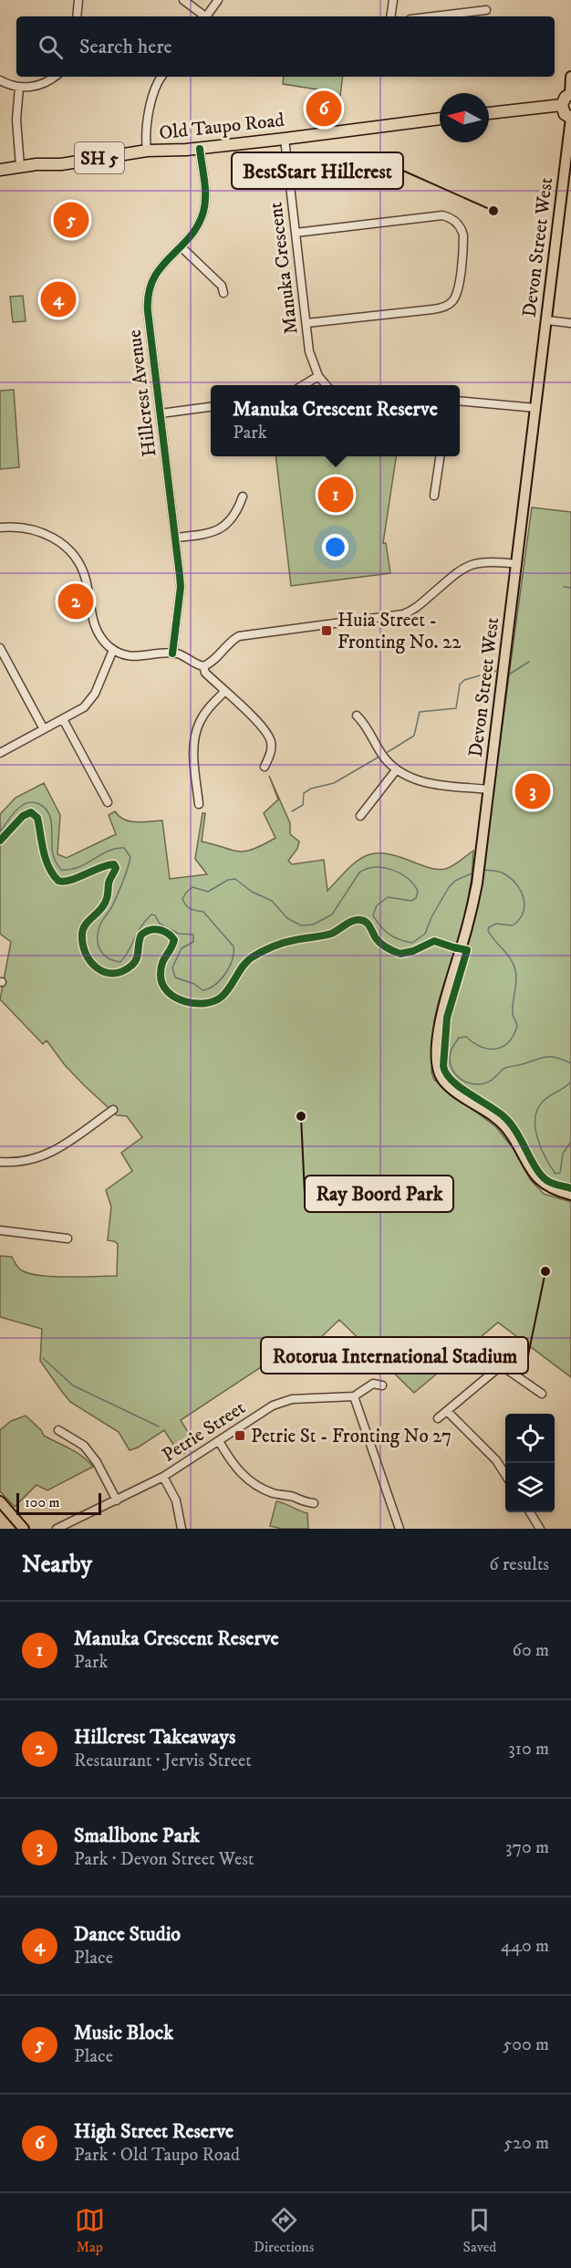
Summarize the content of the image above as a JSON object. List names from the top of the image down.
{
  "streets": {
    "highway": ["Old Taupo Road", "SH 5"],
    "main road": ["Devon Street West"],
    "street": ["Manuka Crescent", "Hillcrest Avenue", "Petrie Street"]
  },
  "crossings": [
    ["Old Taupo Road", "Manuka Crescent"],
    ["Old Taupo Road", "Hillcrest Avenue"]
  ],
  "places": {
    "other": ["BestStart Hillcrest", "Ray Boord Park", "Rotorua International Stadium"],
    "transit": ["Huia Street - Fronting No. 22", "Petrie St - Fronting No 27"]
  },
  "scale_bar": "100 m",
  "north": "left",
  "page": {
    "search": "Search here",
    "pins": [
      "6",
      "5",
      "4",
      "1",
      "2",
      "3"
    ],
    "popup": ["Manuka Crescent Reserve", "Park"],
    "scale": "100 m",
    "heading": ["Nearby", "6 results"],
    "list": [
      {
        "mark": "1",
        "name": "Manuka Crescent Reserve",
        "note": "Park",
        "value": "60 m"
      },
      {
        "mark": "2",
        "name": "Hillcrest Takeaways",
        "note": "Restaurant · Jervis Street",
        "value": "310 m"
      },
      {
        "mark": "3",
        "name": "Smallbone Park",
        "note": "Park · Devon Street West",
        "value": "370 m"
      },
      {
        "mark": "4",
        "name": "Dance Studio",
        "note": "Place",
        "value": "440 m"
      },
      {
        "mark": "5",
        "name": "Music Block",
        "note": "Place",
        "value": "500 m"
      },
      {
        "mark": "6",
        "name": "High Street Reserve",
        "note": "Park · Old Taupo Road",
        "value": "520 m"
      }
    ],
    "nav": ["Map", "Directions", "Saved"]
  }
}
